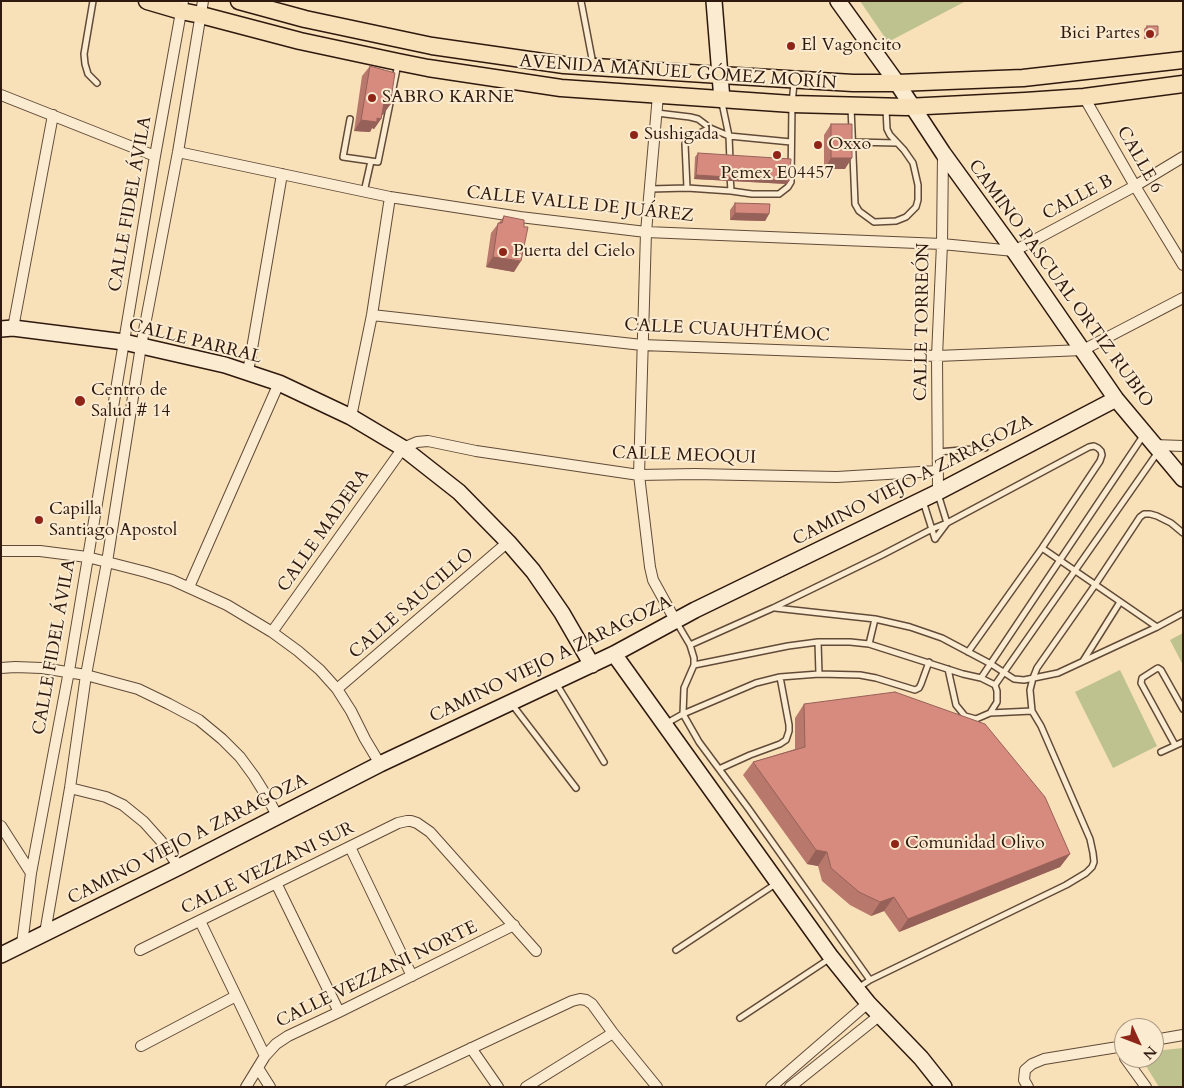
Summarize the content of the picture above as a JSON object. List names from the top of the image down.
{
  "streets": {
    "main road": ["AVENIDA MANUEL GÓMEZ MORÍN"],
    "street": [
      "CALLE 6",
      "CALLE B",
      "CALLE FIDEL ÁVILA",
      "CALLE VALLE DE JUÁREZ",
      "CAMINO PASCUAL ORTIZ RUBIO",
      "CALLE TORREÓN",
      "CALLE CUAUHTÉMOC",
      "CALLE PARRAL",
      "CALLE MEOQUI",
      "CAMINO VIEJO A ZARAGOZA",
      "CALLE MADERA",
      "CALLE SAUCILLO",
      "CALLE VEZZANI SUR",
      "CALLE VEZZANI NORTE"
    ]
  },
  "crossings": [
    ["AVENIDA MANUEL GÓMEZ MORÍN", "CALLE 6"],
    ["AVENIDA MANUEL GÓMEZ MORÍN", "CALLE FIDEL ÁVILA"],
    ["AVENIDA MANUEL GÓMEZ MORÍN", "CAMINO PASCUAL ORTIZ RUBIO"],
    ["CALLE 6", "CALLE B"],
    ["CALLE B", "CALLE VALLE DE JUÁREZ"],
    ["CALLE B", "CAMINO PASCUAL ORTIZ RUBIO"],
    ["CALLE FIDEL ÁVILA", "CALLE VALLE DE JUÁREZ"],
    ["CALLE FIDEL ÁVILA", "CALLE PARRAL"],
    ["CALLE FIDEL ÁVILA", "CAMINO VIEJO A ZARAGOZA"],
    ["CALLE VALLE DE JUÁREZ", "CAMINO PASCUAL ORTIZ RUBIO"],
    ["CALLE VALLE DE JUÁREZ", "CALLE TORREÓN"],
    ["CAMINO PASCUAL ORTIZ RUBIO", "CALLE TORREÓN"],
    ["CAMINO PASCUAL ORTIZ RUBIO", "CALLE CUAUHTÉMOC"],
    ["CAMINO PASCUAL ORTIZ RUBIO", "CAMINO VIEJO A ZARAGOZA"],
    ["CALLE TORREÓN", "CALLE CUAUHTÉMOC"],
    ["CALLE TORREÓN", "CALLE MEOQUI"],
    ["CALLE TORREÓN", "CAMINO VIEJO A ZARAGOZA"],
    ["CALLE PARRAL", "CALLE MEOQUI"],
    ["CALLE PARRAL", "CAMINO VIEJO A ZARAGOZA"],
    ["CALLE PARRAL", "CALLE MADERA"],
    ["CALLE PARRAL", "CALLE SAUCILLO"],
    ["CALLE MEOQUI", "CALLE MADERA"],
    ["CALLE VEZZANI SUR", "CALLE VEZZANI NORTE"]
  ],
  "places": [
    "Bici Partes",
    "El Vagoncito",
    "SABRO KARNE",
    "Sushigada",
    "Oxxo",
    "Pemex E04457",
    "Puerta del Cielo",
    "Centro de Salud # 14",
    "Capilla Santiago Apostol",
    "Comunidad Olivo"
  ],
  "north": "bottom right"
}
